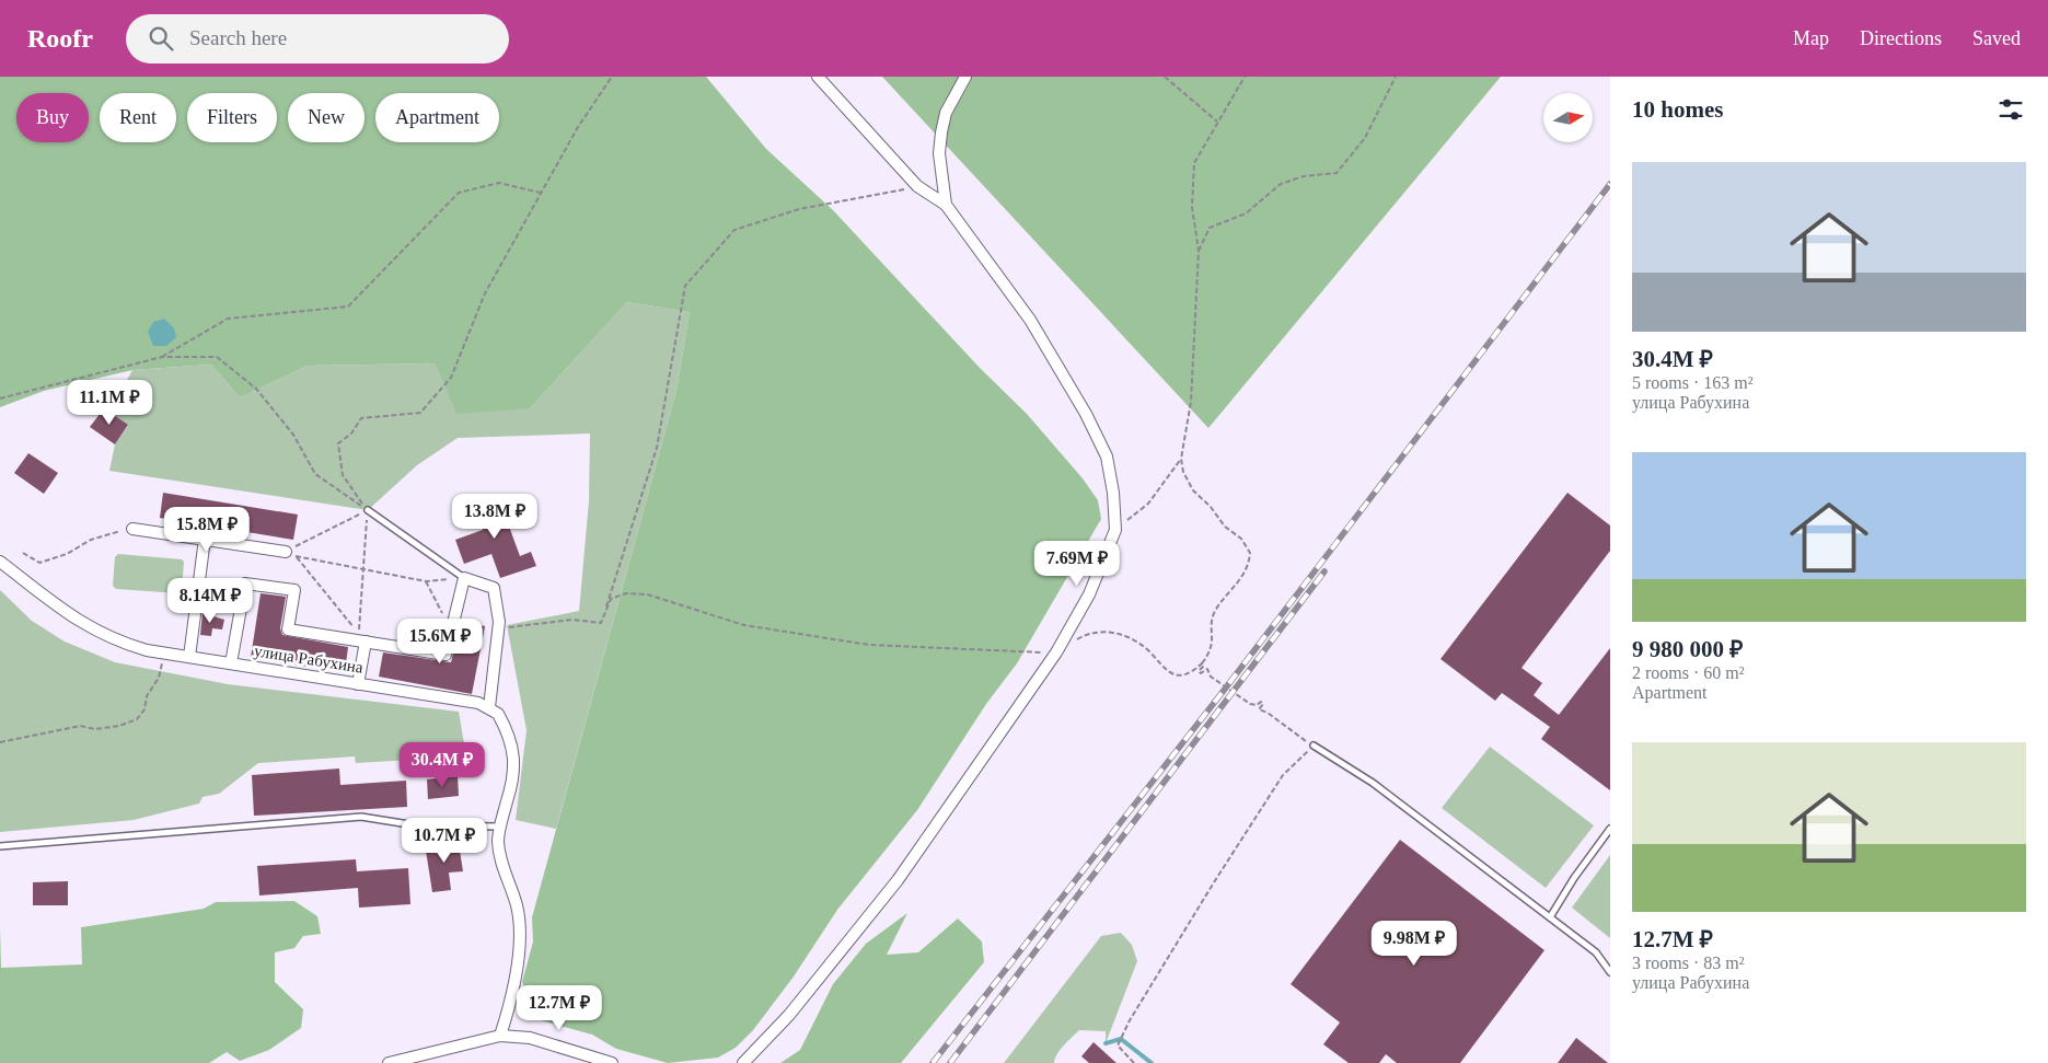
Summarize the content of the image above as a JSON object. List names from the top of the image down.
{
  "streets": {
    "street": ["улица Рабухина"]
  },
  "north": "right",
  "page": {
    "header": "Roofr",
    "search": "Search here",
    "nav": ["Map", "Directions", "Saved"],
    "heading": "10 homes",
    "chip": [
      "Buy",
      "Rent",
      "Filters",
      "New",
      "Apartment"
    ],
    "list": [
      {
        "name": "30.4M ₽",
        "note": "5 rooms · 163 m² · улица Рабухина"
      },
      {
        "name": "9 980 000 ₽",
        "note": "2 rooms · 60 m² · Apartment"
      },
      {
        "name": "12.7M ₽",
        "note": "3 rooms · 83 m² · улица Рабухина"
      }
    ],
    "price": [
      "11.1M ₽",
      "13.8M ₽",
      "15.8M ₽",
      "7.69M ₽",
      "8.14M ₽",
      "15.6M ₽",
      "30.4M ₽",
      "10.7M ₽",
      "9.98M ₽",
      "12.7M ₽"
    ]
  }
}
